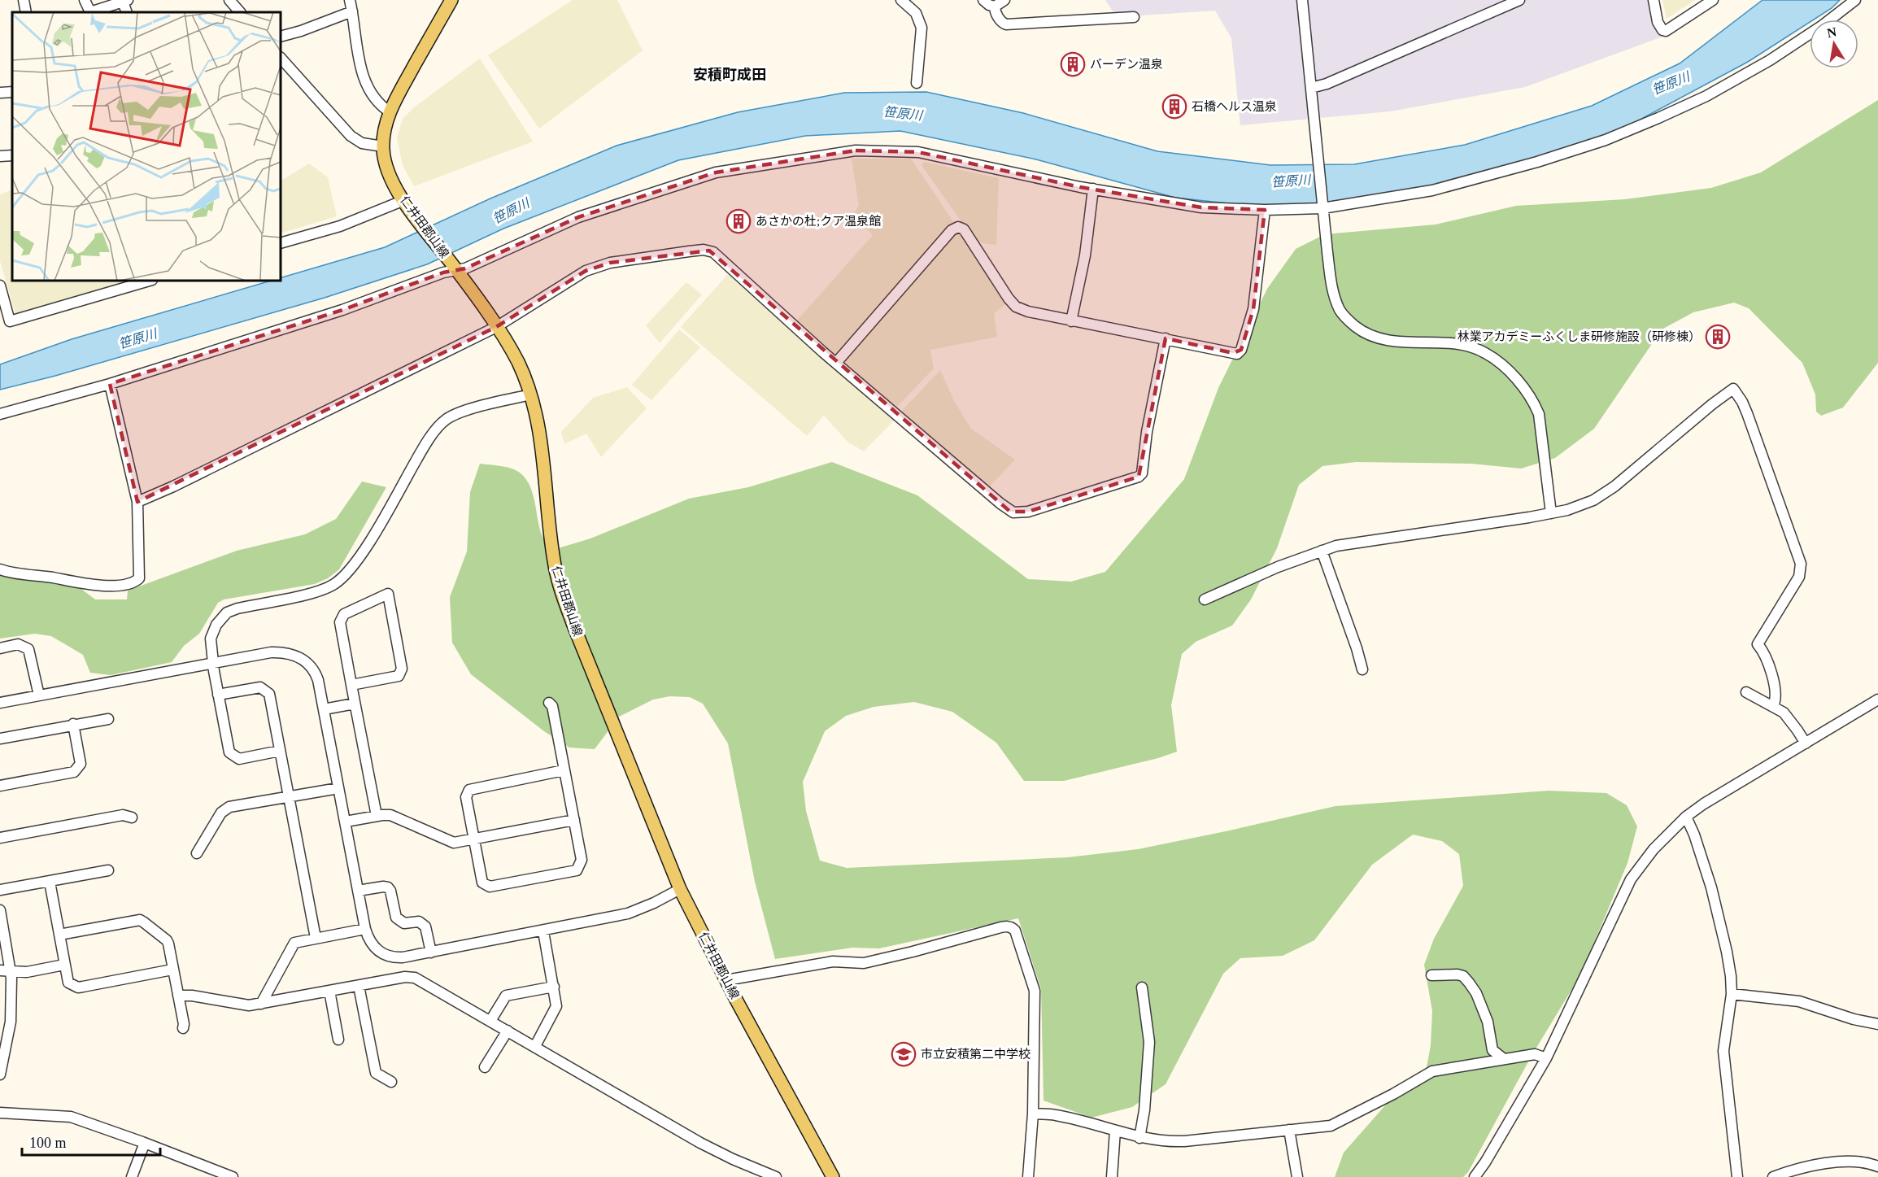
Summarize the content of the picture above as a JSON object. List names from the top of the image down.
{
  "streets": {
    "main road": ["仁井田郡山線"]
  },
  "districts": ["安積町成田"],
  "water": ["笹原川"],
  "places": {
    "building": [
      "バーデン温泉",
      "石橋ヘルス温泉",
      "あさかの杜;クア温泉館",
      "林業アカデミーふくしま研修施設（研修棟）"
    ],
    "school or university": ["市立安積第二中学校"]
  },
  "scale_bar": "100 m",
  "north": "top"
}
